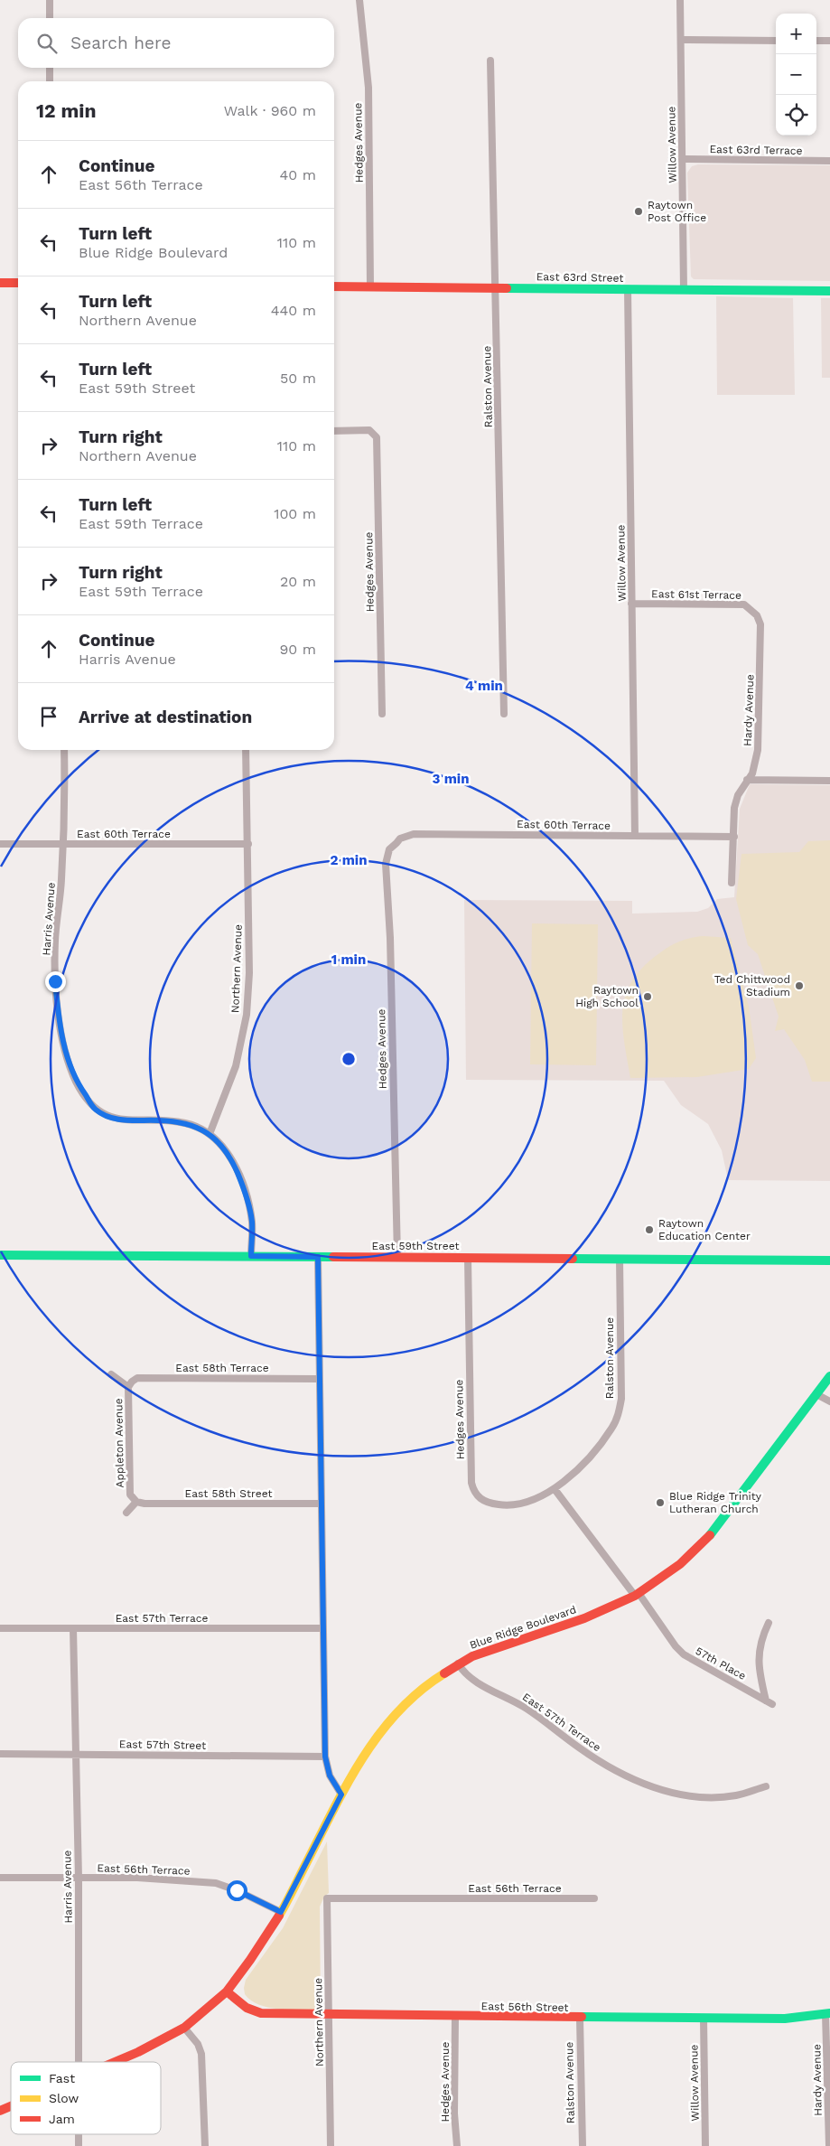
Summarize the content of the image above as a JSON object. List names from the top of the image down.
{
  "streets": {
    "street": [
      "Hedges Avenue",
      "Willow Avenue",
      "East 63rd Terrace",
      "East 63rd Street",
      "Ralston Avenue",
      "East 61st Terrace",
      "Hardy Avenue",
      "East 60th Terrace",
      "Harris Avenue",
      "Northern Avenue",
      "East 59th Street",
      "East 58th Terrace",
      "Appleton Avenue",
      "East 58th Street",
      "East 57th Terrace",
      "Blue Ridge Boulevard",
      "57th Place",
      "East 57th Street",
      "East 56th Terrace",
      "East 56th Street"
    ]
  },
  "crossings": [
    ["Hedges Avenue", "East 63rd Street"],
    ["Hedges Avenue", "Ralston Avenue"],
    ["Hedges Avenue", "East 60th Terrace"],
    ["Hedges Avenue", "East 59th Street"],
    ["Hedges Avenue", "East 56th Street"],
    ["Willow Avenue", "East 63rd Terrace"],
    ["Willow Avenue", "East 63rd Street"],
    ["Willow Avenue", "East 61st Terrace"],
    ["Willow Avenue", "East 60th Terrace"],
    ["Willow Avenue", "East 56th Street"],
    ["East 63rd Street", "Ralston Avenue"],
    ["Ralston Avenue", "East 59th Street"],
    ["Ralston Avenue", "East 56th Street"],
    ["East 61st Terrace", "Hardy Avenue"],
    ["Hardy Avenue", "East 60th Terrace"],
    ["Hardy Avenue", "East 56th Street"],
    ["East 60th Terrace", "Harris Avenue"],
    ["East 60th Terrace", "Northern Avenue"],
    ["Harris Avenue", "Northern Avenue"],
    ["Harris Avenue", "East 57th Terrace"],
    ["Harris Avenue", "East 57th Street"],
    ["Harris Avenue", "East 56th Terrace"],
    ["Northern Avenue", "East 56th Terrace"],
    ["Northern Avenue", "East 56th Street"],
    ["East 58th Terrace", "Appleton Avenue"],
    ["Appleton Avenue", "East 58th Street"],
    ["East 57th Terrace", "Blue Ridge Boulevard"],
    ["Blue Ridge Boulevard", "57th Place"],
    ["Blue Ridge Boulevard", "East 56th Terrace"],
    ["Blue Ridge Boulevard", "East 56th Street"]
  ],
  "places": [
    "Raytown Post Office",
    "Ted Chittwood Stadium",
    "Raytown High School",
    "Raytown Education Center",
    "Blue Ridge Trinity Lutheran Church"
  ],
  "legend": ["Fast", "Slow", "Jam"],
  "page": {
    "map_buttons": ["+", "−"],
    "search": "Search here",
    "heading": ["12 min", "Walk · 960 m"],
    "list": [
      ["Continue", "East 56th Terrace", "40 m"],
      ["Turn left", "Blue Ridge Boulevard", "110 m"],
      ["Turn left", "Northern Avenue", "440 m"],
      ["Turn left", "East 59th Street", "50 m"],
      ["Turn right", "Northern Avenue", "110 m"],
      ["Turn left", "East 59th Terrace", "100 m"],
      ["Turn right", "East 59th Terrace", "20 m"],
      ["Continue", "Harris Avenue", "90 m"],
      "Arrive at destination"
    ]
  },
  "rings": [
    "4 min",
    "3 min",
    "2 min",
    "1 min"
  ]
}
